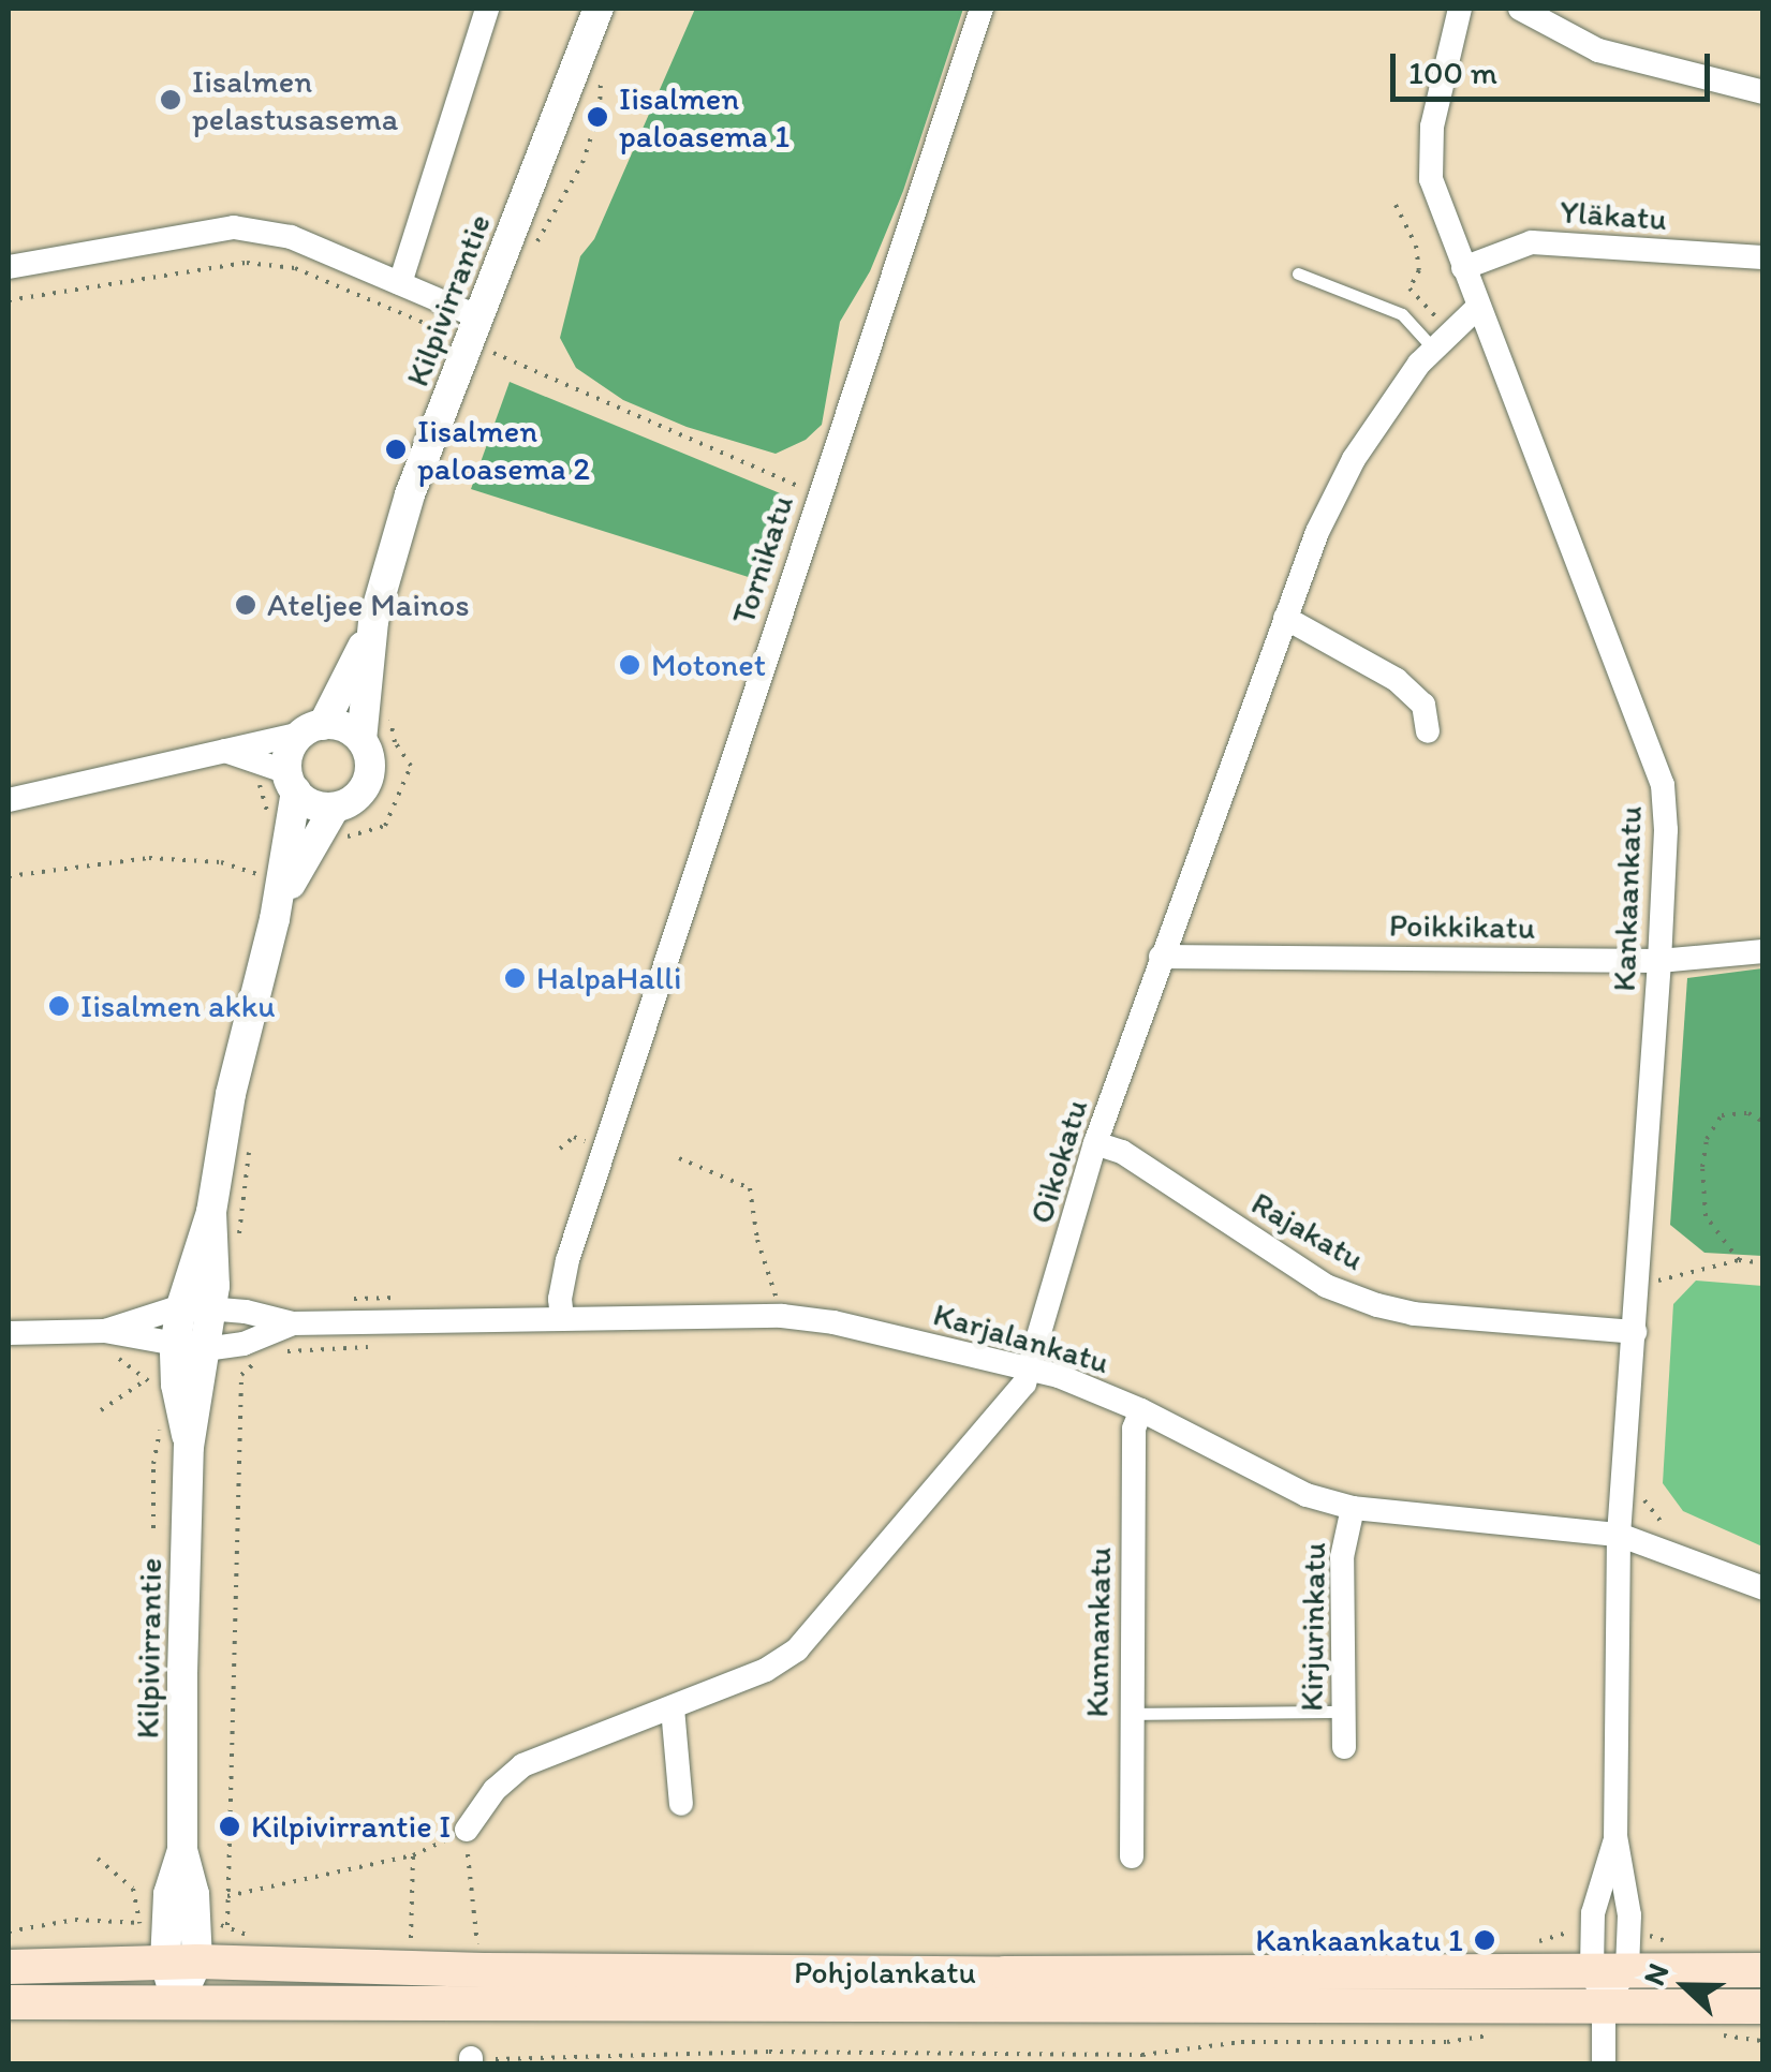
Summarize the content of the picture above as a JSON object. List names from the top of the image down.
{
  "streets": {
    "main road": ["Pohjolankatu"],
    "street": [
      "Yläkatu",
      "Kilpivirrantie",
      "Tornikatu",
      "Kankaankatu",
      "Poikkikatu",
      "Oikokatu",
      "Rajakatu",
      "Karjalankatu",
      "Kirjurinkatu",
      "Kunnankatu"
    ]
  },
  "crossings": [
    ["Yläkatu", "Kankaankatu"],
    ["Kilpivirrantie", "Karjalankatu"],
    ["Kilpivirrantie", "Pohjolankatu"],
    ["Tornikatu", "Karjalankatu"],
    ["Kankaankatu", "Poikkikatu"],
    ["Kankaankatu", "Oikokatu"],
    ["Kankaankatu", "Rajakatu"],
    ["Kankaankatu", "Karjalankatu"],
    ["Kankaankatu", "Pohjolankatu"],
    ["Poikkikatu", "Oikokatu"],
    ["Oikokatu", "Rajakatu"],
    ["Oikokatu", "Karjalankatu"],
    ["Karjalankatu", "Kirjurinkatu"],
    ["Karjalankatu", "Kunnankatu"]
  ],
  "places": [
    "Iisalmen pelastusasema",
    "Iisalmen paloasema 1",
    "Iisalmen paloasema 2",
    "Ateljee Mainos",
    "Motonet",
    "HalpaHalli",
    "Iisalmen akku",
    "Kilpivirrantie I",
    "Kankaankatu 1"
  ],
  "scale_bar": "100 m",
  "north": "left"
}
